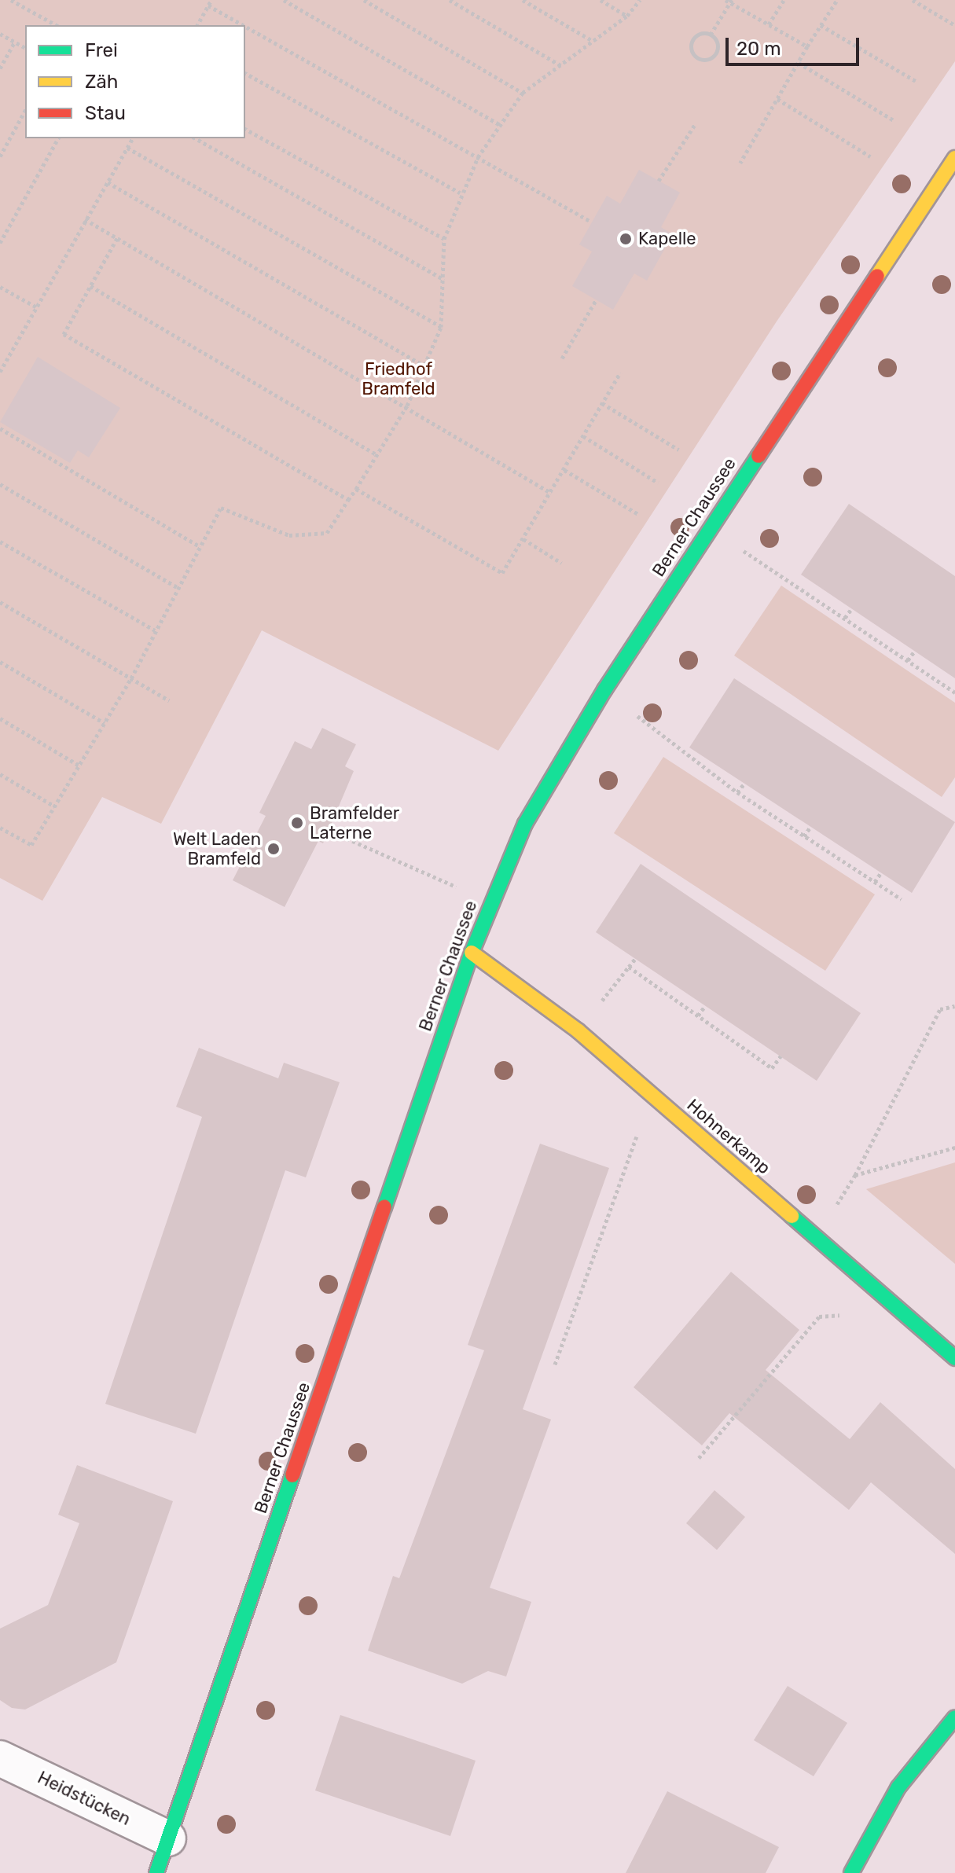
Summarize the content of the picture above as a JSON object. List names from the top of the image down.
{
  "streets": {
    "street": ["Berner Chaussee", "Hohnerkamp", "Heidstücken"]
  },
  "crossings": [
    ["Berner Chaussee", "Hohnerkamp"],
    ["Berner Chaussee", "Heidstücken"]
  ],
  "parks": ["Friedhof Bramfeld"],
  "places": ["Kapelle", "Bramfelder Laterne", "Welt Laden Bramfeld"],
  "legend": ["Frei", "Zäh", "Stau"],
  "scale_bar": "20 m"
}
